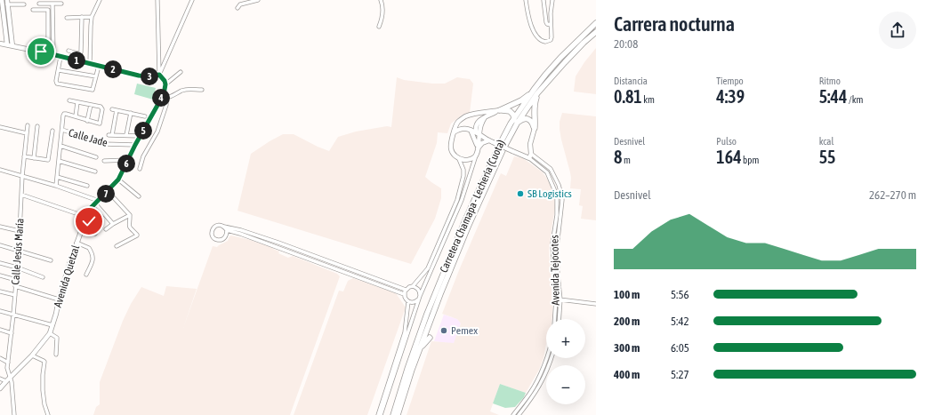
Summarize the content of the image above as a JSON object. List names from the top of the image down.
{
  "streets": {
    "highway": ["Carretera Chamapa - Lechería (Cuota)"],
    "main road": ["Avenida Tejocotes", "Avenida Quetzal"],
    "street": ["Calle Jade", "Calle Jesús María"]
  },
  "crossings": [
    ["Calle Jade", "Avenida Quetzal"],
    ["Calle Jesús María", "Avenida Quetzal"]
  ],
  "places": ["SB Logistics", "Pemex"],
  "page": {
    "heading": ["Carrera nocturna", "20:08"],
    "pins": [
      "1",
      "2",
      "3",
      "4",
      "5",
      "6",
      "7"
    ],
    "stats": [
      ["Distancia", "0.81 km"],
      ["Tiempo", "4:39"],
      ["Ritmo", "5:44 /km"],
      ["Desnivel", "8 m"],
      ["Pulso", "164 bpm"],
      ["kcal", "55"]
    ],
    "chart": ["Desnivel", "262–270 m"],
    "list": [
      {
        "name": "100 m",
        "note": "5:56"
      },
      {
        "name": "200 m",
        "note": "5:42"
      },
      {
        "name": "300 m",
        "note": "6:05"
      },
      {
        "name": "400 m",
        "note": "5:27"
      }
    ],
    "map_buttons": ["+", "−"]
  }
}
